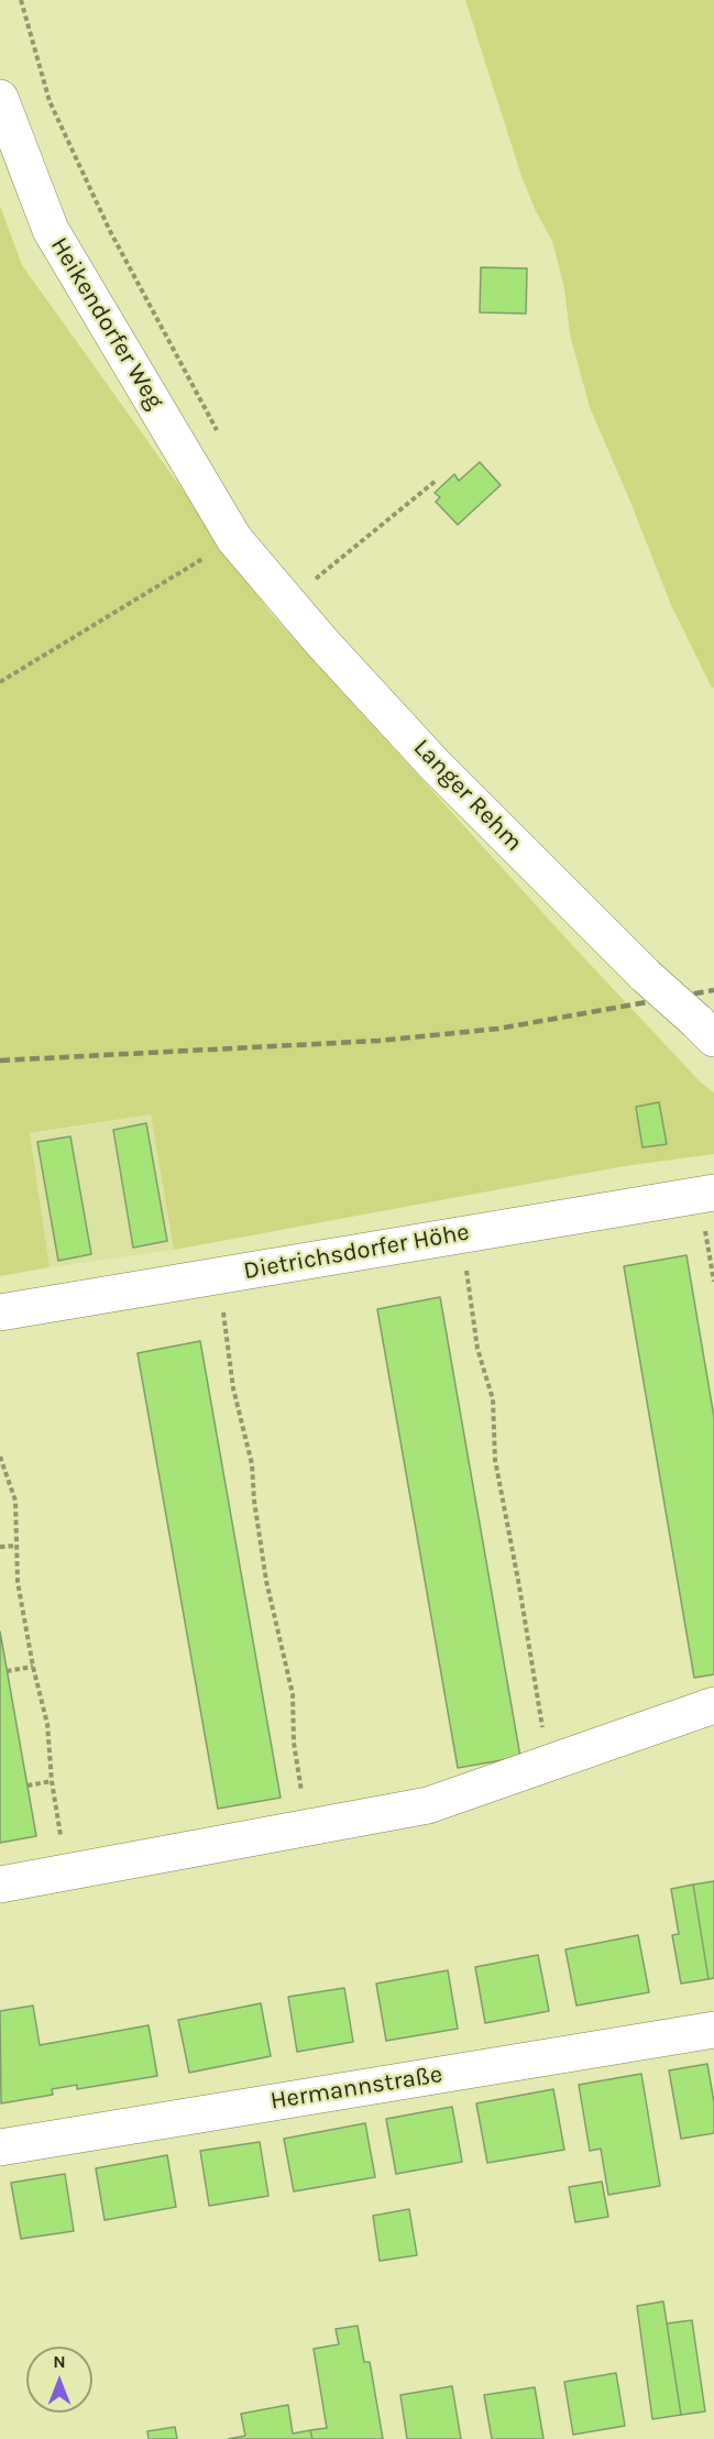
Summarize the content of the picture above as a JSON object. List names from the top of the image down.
{
  "streets": {
    "street": [
      "Heikendorfer Weg",
      "Langer Rehm",
      "Dietrichsdorfer Höhe",
      "Hermannstraße"
    ]
  },
  "crossings": [
    ["Heikendorfer Weg", "Langer Rehm"]
  ],
  "north": "top"
}
